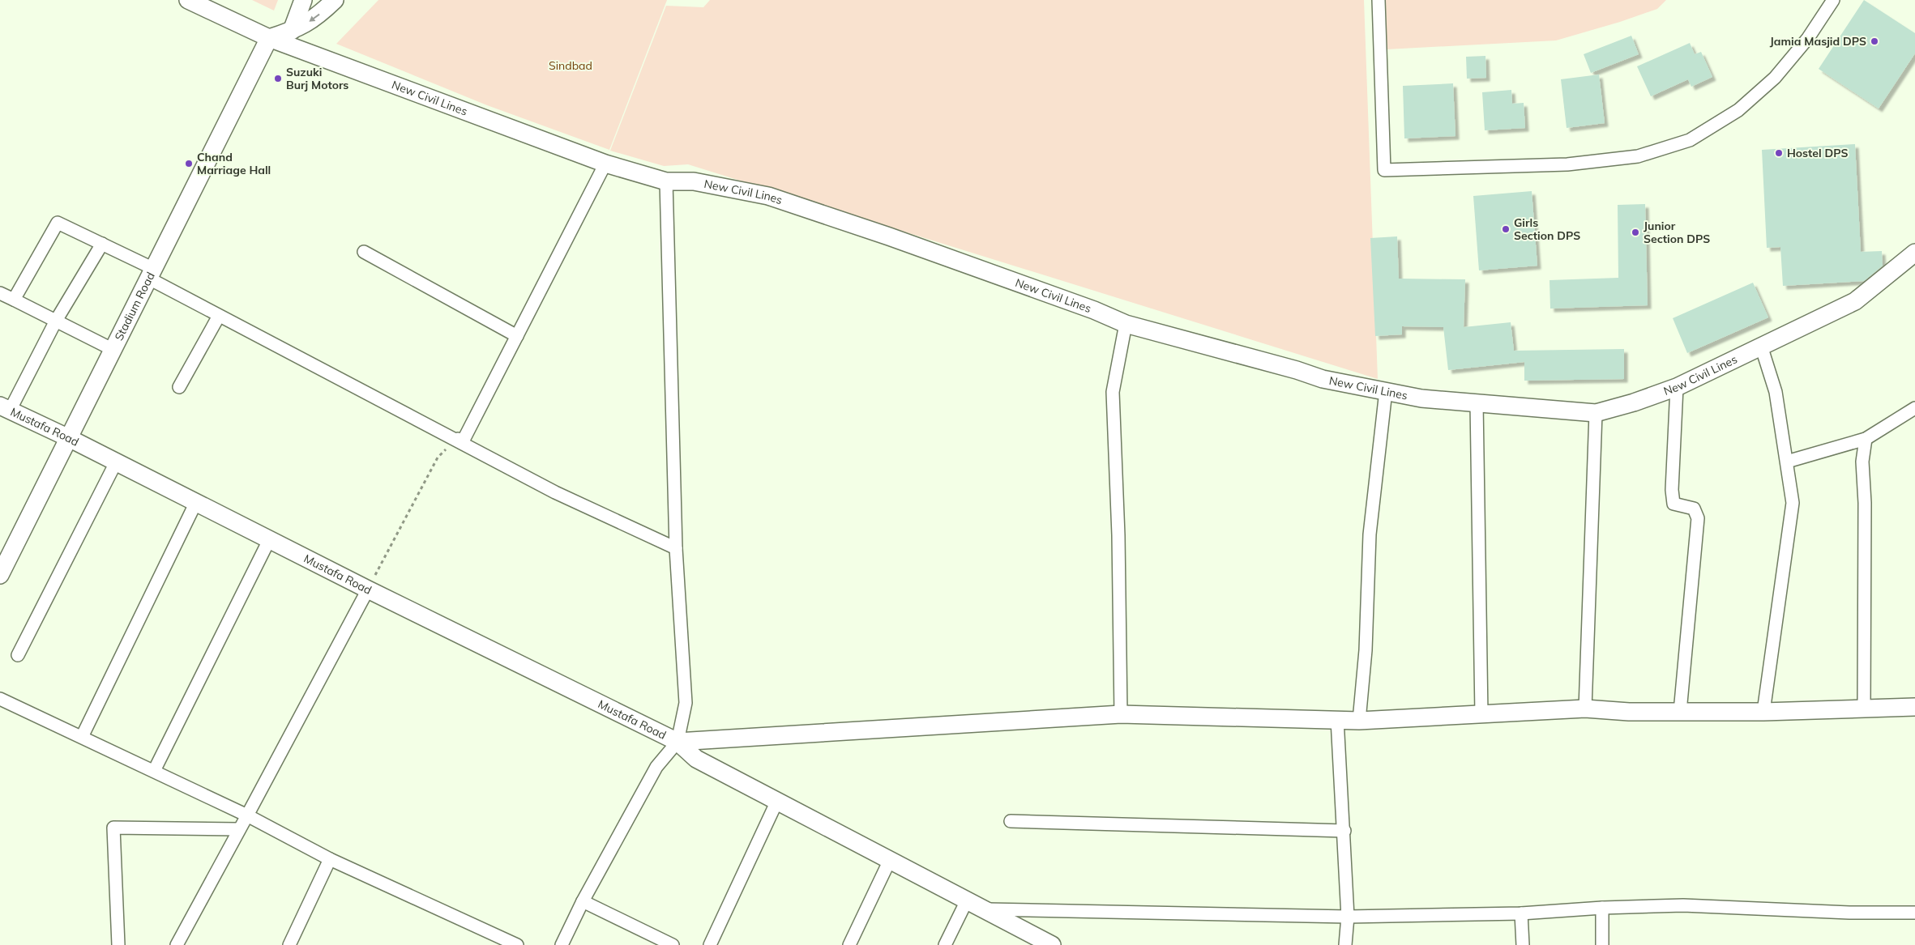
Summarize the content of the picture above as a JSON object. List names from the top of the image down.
{
  "streets": {
    "street": ["New Civil Lines", "Stadium Road", "Mustafa Road"]
  },
  "crossings": [
    ["New Civil Lines", "Stadium Road"],
    ["Stadium Road", "Mustafa Road"]
  ],
  "parks": ["Sindbad"],
  "places": [
    "Jamia Masjid DPS",
    "Suzuki Burj Motors",
    "Hostel DPS",
    "Chand Marriage Hall",
    "Girls Section DPS",
    "Junior Section DPS"
  ]
}
